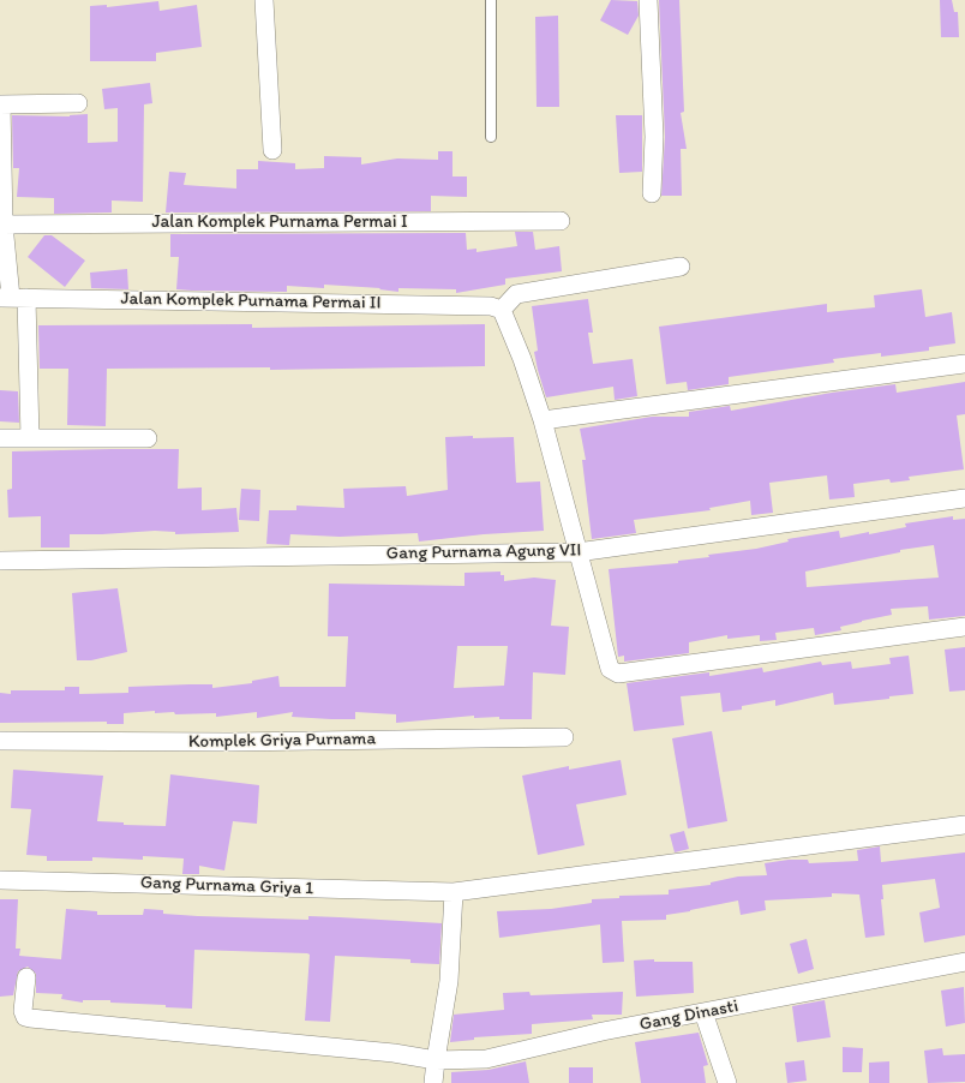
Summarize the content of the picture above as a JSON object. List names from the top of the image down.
{
  "streets": {
    "street": [
      "Jalan Komplek Purnama Permai I",
      "Jalan Komplek Purnama Permai II",
      "Gang Purnama Agung VII",
      "Komplek Griya Purnama",
      "Gang Purnama Griya 1",
      "Gang Dinasti"
    ]
  }
}
